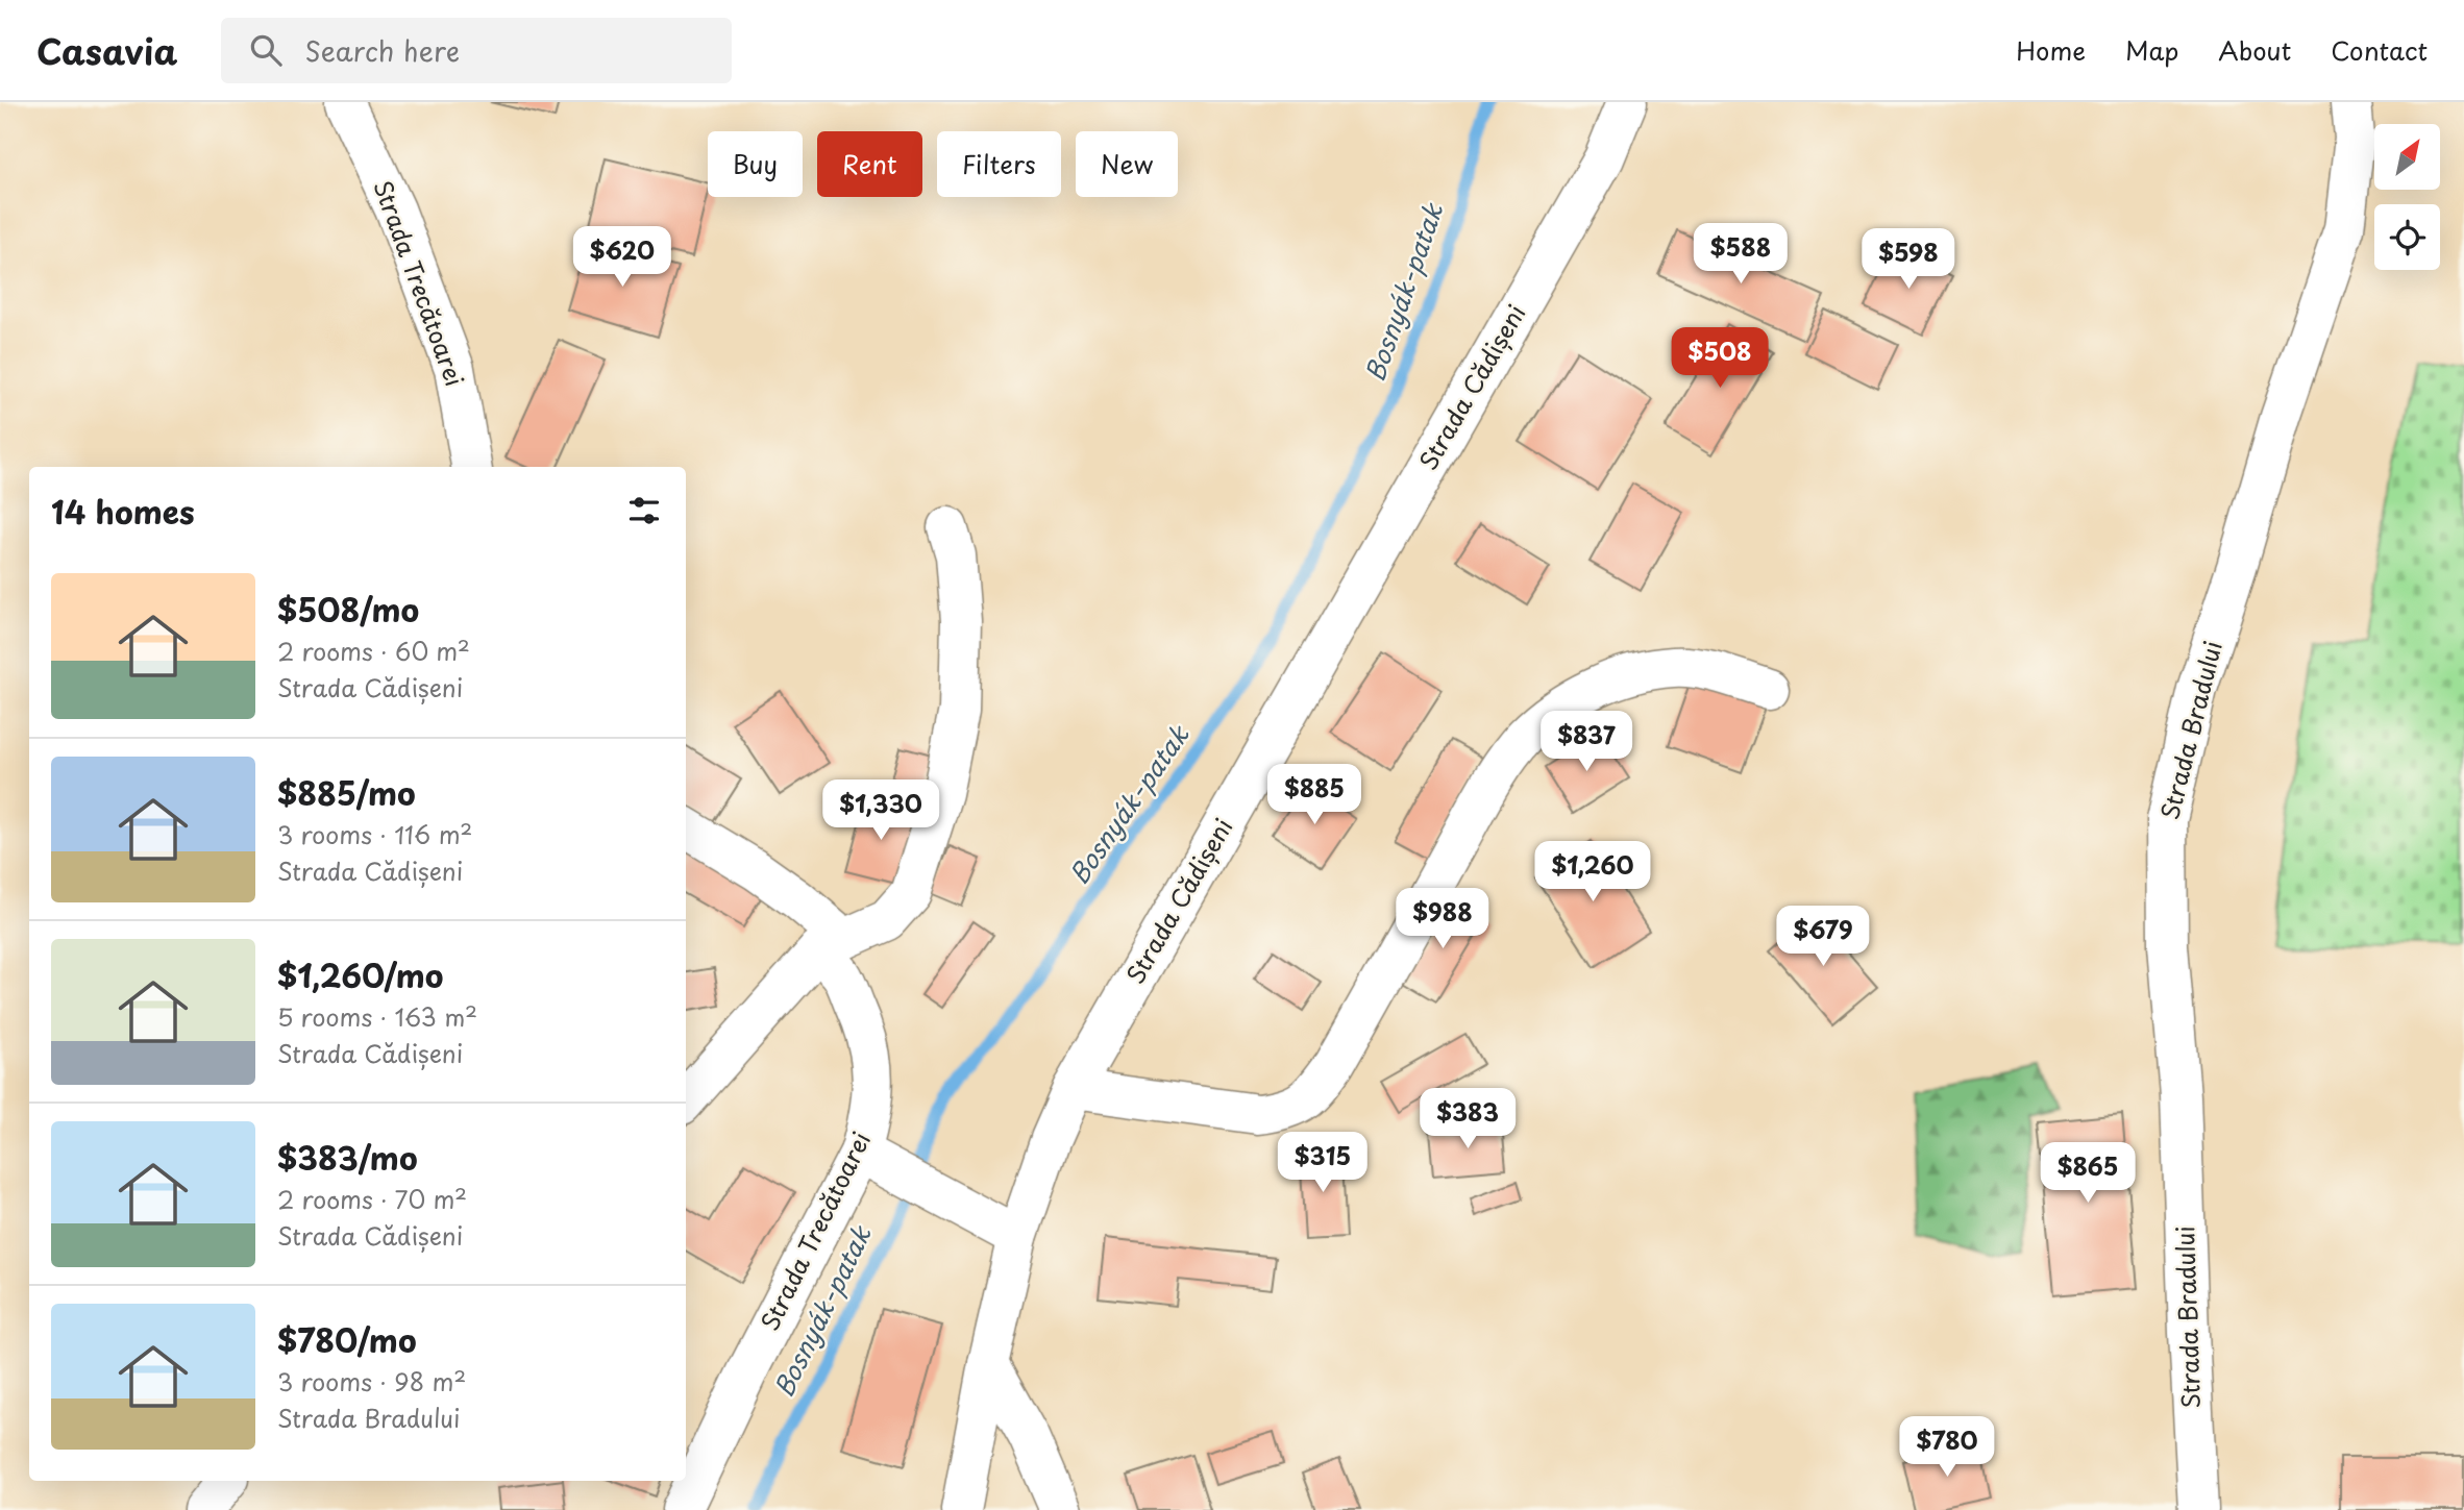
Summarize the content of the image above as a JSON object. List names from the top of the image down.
{
  "streets": {
    "street": ["Strada Trecătoarei", "Strada Cădișeni", "Strada Bradului"]
  },
  "water": ["Bosnyák-patak"],
  "north": "top right",
  "page": {
    "header": "Casavia",
    "search": "Search here",
    "nav": [
      "Home",
      "Map",
      "About",
      "Contact"
    ],
    "chip": [
      "Buy",
      "Rent",
      "Filters",
      "New"
    ],
    "price": [
      "$588",
      "$620",
      "$598",
      "$508",
      "$837",
      "$885",
      "$1,330",
      "$1,260",
      "$988",
      "$679",
      "$383",
      "$315",
      "$865",
      "$780"
    ],
    "heading": "14 homes",
    "list": [
      {
        "name": "$508/mo",
        "note": "2 rooms · 60 m² · Strada Cădișeni"
      },
      {
        "name": "$885/mo",
        "note": "3 rooms · 116 m² · Strada Cădișeni"
      },
      {
        "name": "$1,260/mo",
        "note": "5 rooms · 163 m² · Strada Cădișeni"
      },
      {
        "name": "$383/mo",
        "note": "2 rooms · 70 m² · Strada Cădișeni"
      },
      {
        "name": "$780/mo",
        "note": "3 rooms · 98 m² · Strada Bradului"
      }
    ]
  }
}
